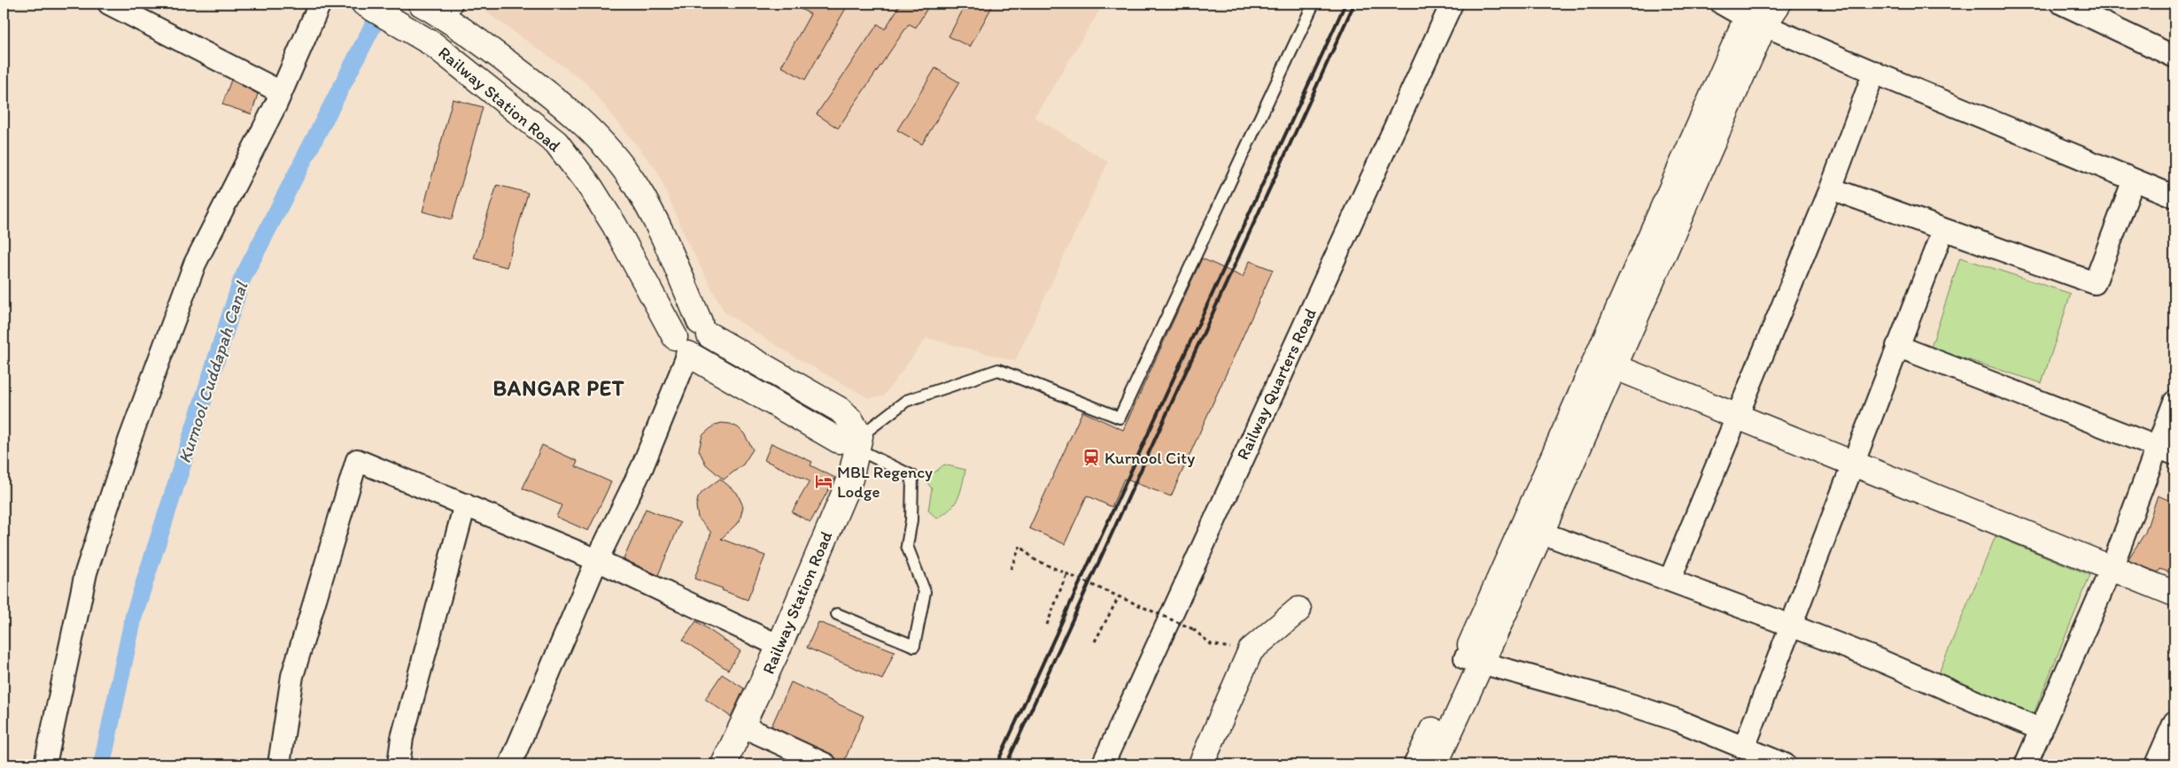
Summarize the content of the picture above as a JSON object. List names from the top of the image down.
{
  "streets": {
    "street": ["Railway Station Road", "Railway Quarters Road"]
  },
  "districts": ["BANGAR PET"],
  "water": ["Kurnool Cuddapah Canal"],
  "places": {
    "station": ["Kurnool City"],
    "hotel": ["MBL Regency Lodge"]
  }
}
